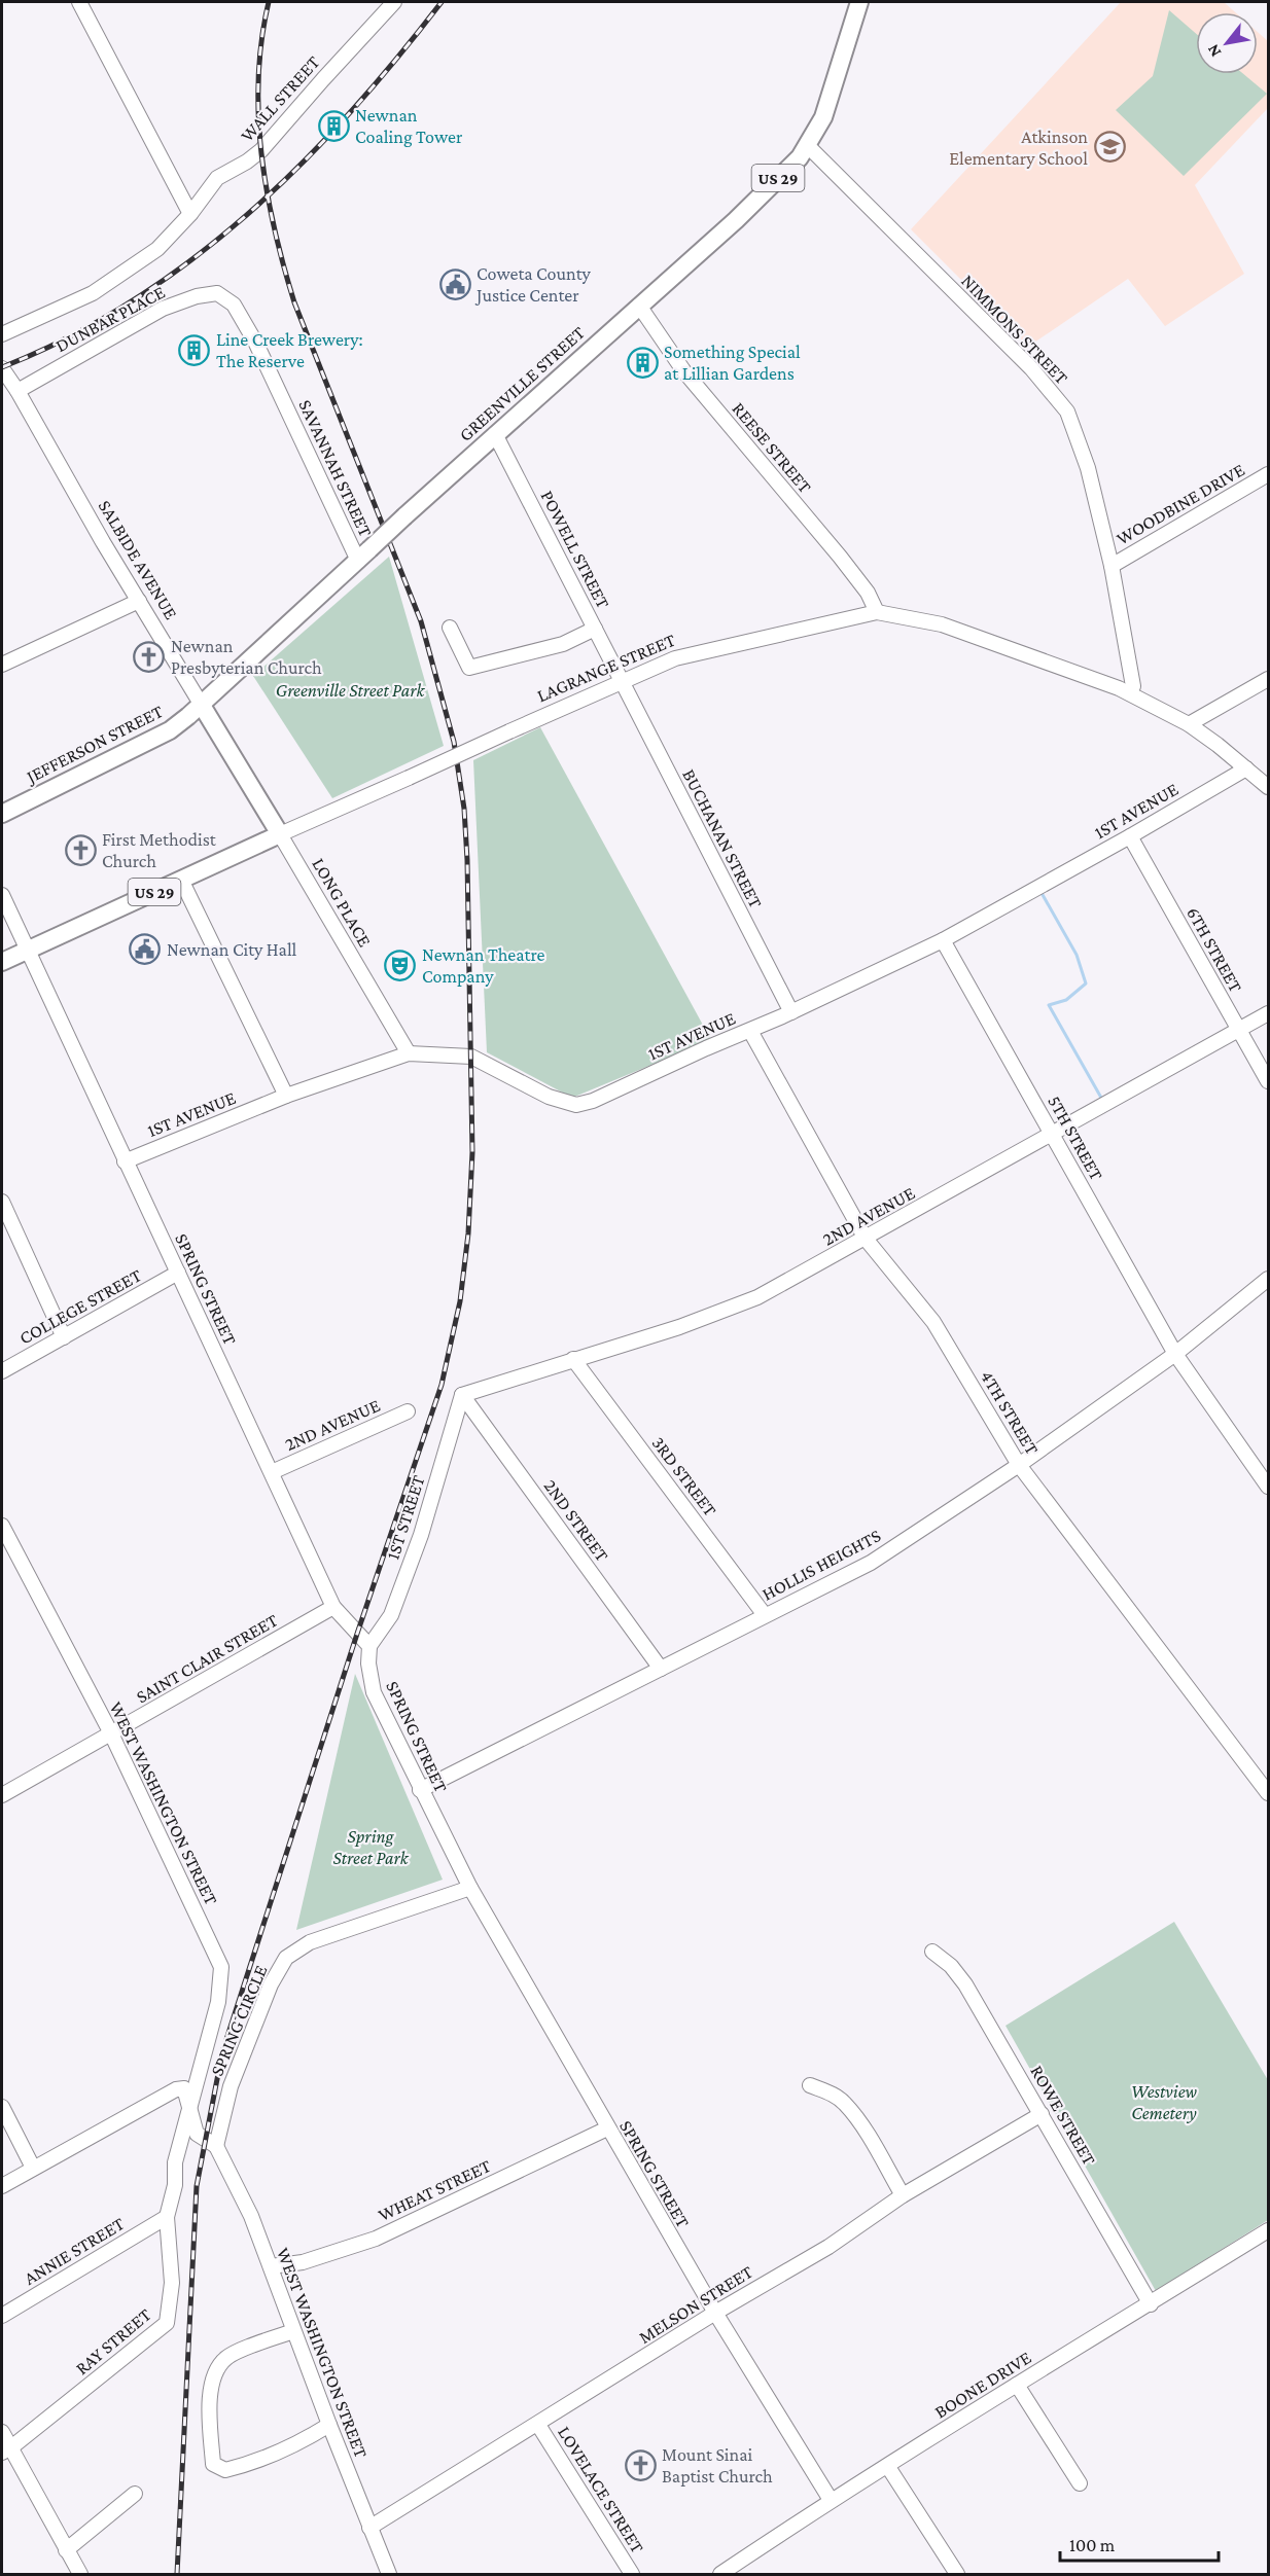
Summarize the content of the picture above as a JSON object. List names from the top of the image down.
{
  "streets": {
    "main road": [
      "US 29",
      "GREENVILLE STREET",
      "SALBIDE AVENUE",
      "LAGRANGE STREET",
      "JEFFERSON STREET"
    ],
    "street": [
      "WALL STREET",
      "DUNBAR PLACE",
      "NIMMONS STREET",
      "REESE STREET",
      "SAVANNAH STREET",
      "WOODBINE DRIVE",
      "POWELL STREET",
      "1ST AVENUE",
      "BUCHANAN STREET",
      "LONG PLACE",
      "6TH STREET",
      "5TH STREET",
      "2ND AVENUE",
      "SPRING STREET",
      "COLLEGE STREET",
      "4TH STREET",
      "3RD STREET",
      "1ST STREET",
      "2ND STREET",
      "HOLLIS HEIGHTS",
      "SAINT CLAIR STREET",
      "WEST WASHINGTON STREET",
      "SPRING CIRCLE",
      "ROWE STREET",
      "WHEAT STREET",
      "ANNIE STREET",
      "MELSON STREET",
      "RAY STREET",
      "BOONE DRIVE",
      "LOVELACE STREET"
    ]
  },
  "crossings": [
    ["DUNBAR PLACE", "SAVANNAH STREET"],
    ["DUNBAR PLACE", "SALBIDE AVENUE"],
    ["NIMMONS STREET", "GREENVILLE STREET"],
    ["NIMMONS STREET", "WOODBINE DRIVE"],
    ["NIMMONS STREET", "LAGRANGE STREET"],
    ["GREENVILLE STREET", "REESE STREET"],
    ["GREENVILLE STREET", "SAVANNAH STREET"],
    ["GREENVILLE STREET", "POWELL STREET"],
    ["GREENVILLE STREET", "SALBIDE AVENUE"],
    ["GREENVILLE STREET", "JEFFERSON STREET"],
    ["REESE STREET", "LAGRANGE STREET"],
    ["POWELL STREET", "LAGRANGE STREET"],
    ["POWELL STREET", "BUCHANAN STREET"],
    ["SALBIDE AVENUE", "LAGRANGE STREET"],
    ["SALBIDE AVENUE", "JEFFERSON STREET"],
    ["SALBIDE AVENUE", "LONG PLACE"],
    ["LAGRANGE STREET", "1ST AVENUE"],
    ["LAGRANGE STREET", "BUCHANAN STREET"],
    ["LAGRANGE STREET", "LONG PLACE"],
    ["LAGRANGE STREET", "SPRING STREET"],
    ["1ST AVENUE", "BUCHANAN STREET"],
    ["1ST AVENUE", "LONG PLACE"],
    ["1ST AVENUE", "6TH STREET"],
    ["1ST AVENUE", "5TH STREET"],
    ["1ST AVENUE", "SPRING STREET"],
    ["1ST AVENUE", "4TH STREET"],
    ["6TH STREET", "2ND AVENUE"],
    ["5TH STREET", "2ND AVENUE"],
    ["5TH STREET", "HOLLIS HEIGHTS"],
    ["2ND AVENUE", "SPRING STREET"],
    ["2ND AVENUE", "4TH STREET"],
    ["2ND AVENUE", "3RD STREET"],
    ["2ND AVENUE", "1ST STREET"],
    ["2ND AVENUE", "2ND STREET"],
    ["SPRING STREET", "COLLEGE STREET"],
    ["SPRING STREET", "1ST STREET"],
    ["SPRING STREET", "HOLLIS HEIGHTS"],
    ["SPRING STREET", "SAINT CLAIR STREET"],
    ["SPRING STREET", "SPRING CIRCLE"],
    ["SPRING STREET", "WHEAT STREET"],
    ["SPRING STREET", "MELSON STREET"],
    ["SPRING STREET", "BOONE DRIVE"],
    ["4TH STREET", "HOLLIS HEIGHTS"],
    ["3RD STREET", "HOLLIS HEIGHTS"],
    ["1ST STREET", "2ND STREET"],
    ["2ND STREET", "HOLLIS HEIGHTS"],
    ["SAINT CLAIR STREET", "WEST WASHINGTON STREET"],
    ["WEST WASHINGTON STREET", "SPRING CIRCLE"],
    ["WEST WASHINGTON STREET", "WHEAT STREET"],
    ["WEST WASHINGTON STREET", "MELSON STREET"],
    ["WEST WASHINGTON STREET", "RAY STREET"],
    ["ROWE STREET", "MELSON STREET"],
    ["ROWE STREET", "BOONE DRIVE"],
    ["ANNIE STREET", "RAY STREET"],
    ["MELSON STREET", "LOVELACE STREET"]
  ],
  "parks": ["Greenville Street Park", "Spring Street Park", "Westview Cemetery"],
  "places": {
    "building": ["Newnan Coaling Tower", "Line Creek Brewery: The Reserve", "Something Special at Lillian Gardens"],
    "school or university": ["Atkinson Elementary School"],
    "public building": ["Coweta County Justice Center", "Newnan City Hall"],
    "church": ["Newnan Presbyterian Church", "First Methodist Church", "Mount Sinai Baptist Church"],
    "theatre": ["Newnan Theatre Company"]
  },
  "scale_bar": "100 m",
  "north": "bottom left"
}
